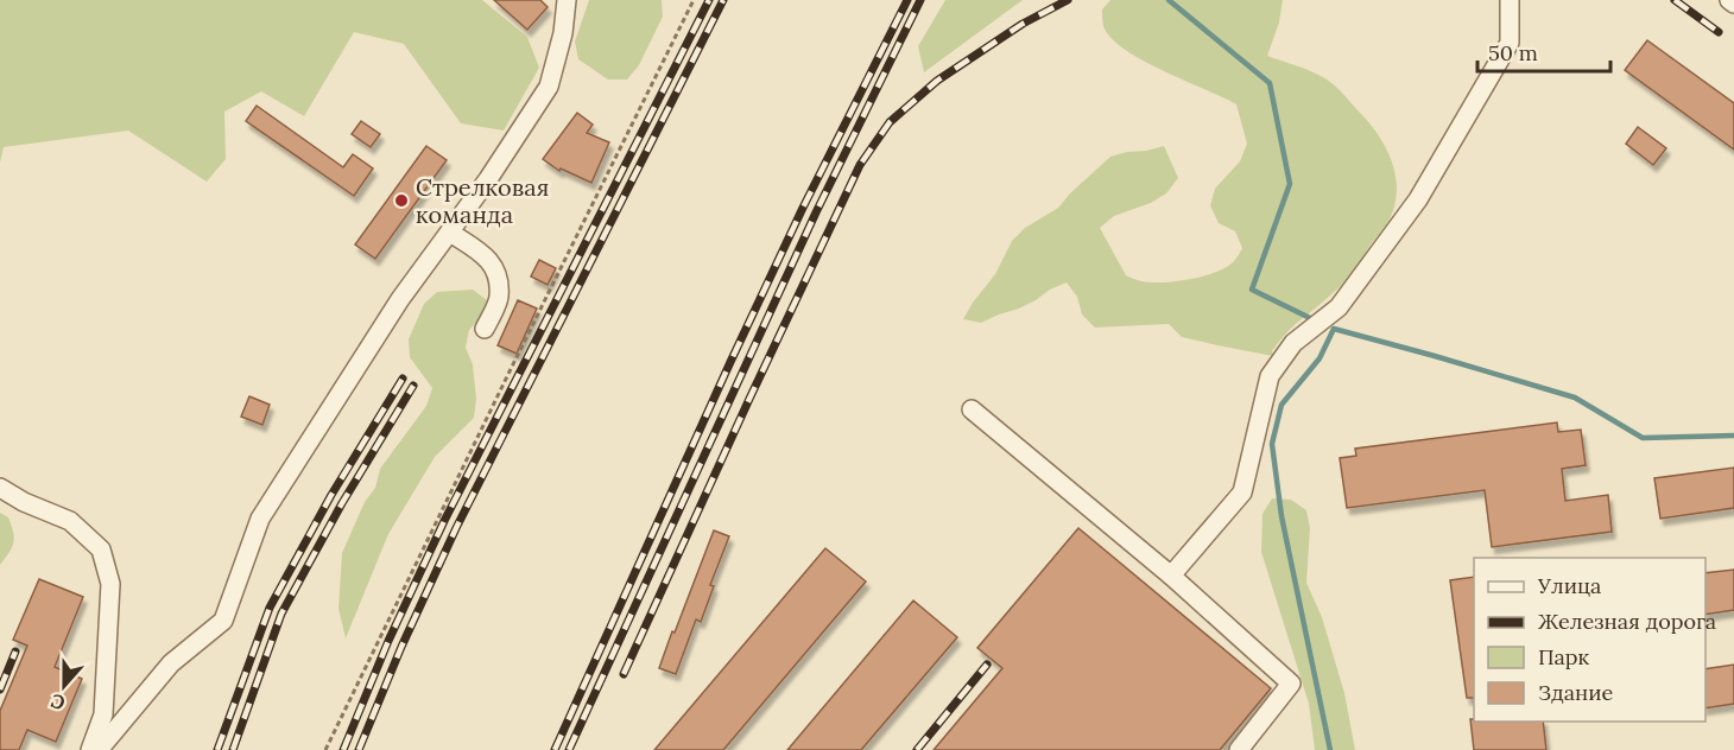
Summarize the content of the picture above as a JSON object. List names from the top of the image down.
{
  "places": ["Стрелковая команда"],
  "legend": [
    "Улица",
    "Железная дорога",
    "Парк",
    "Здание"
  ],
  "scale_bar": "50 m",
  "north": "bottom"
}
